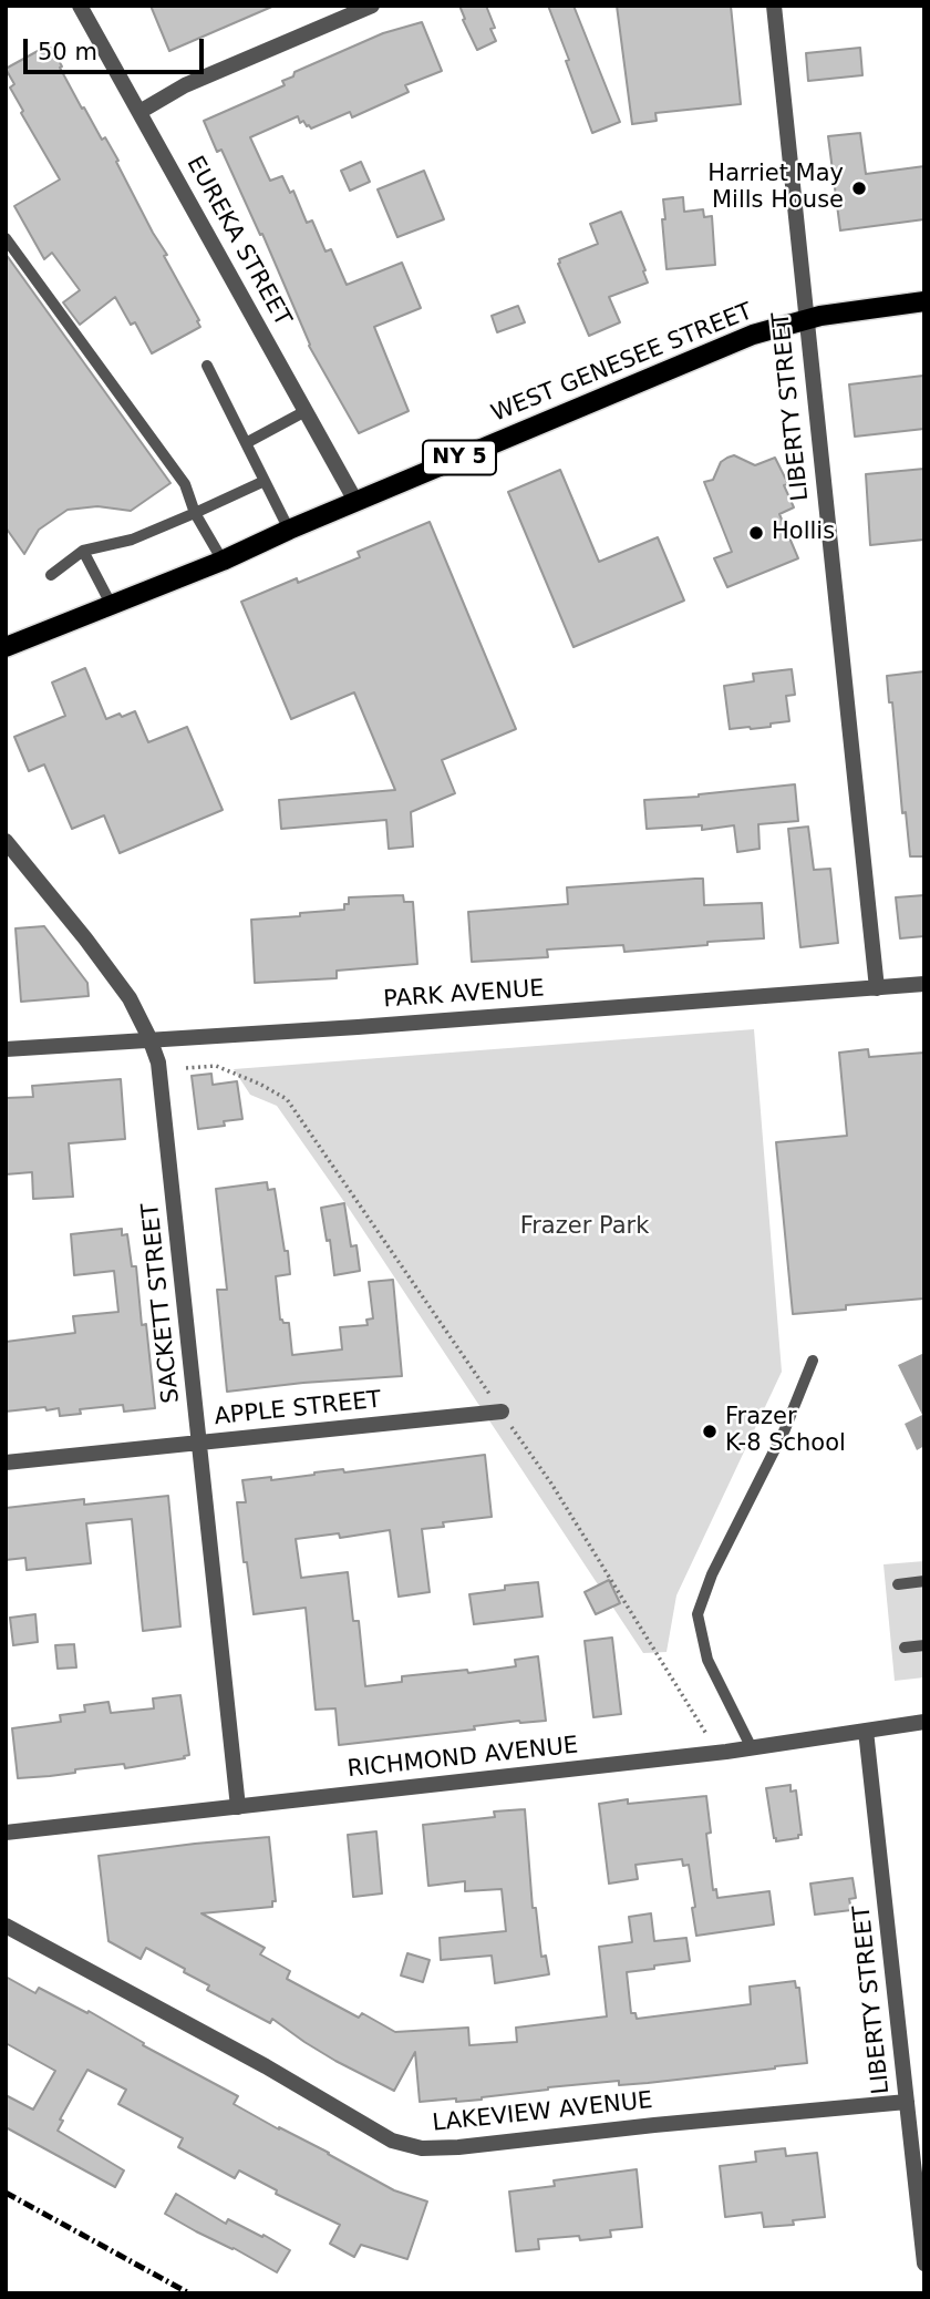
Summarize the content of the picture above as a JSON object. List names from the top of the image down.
{
  "streets": {
    "main road": ["WEST GENESEE STREET", "NY 5"],
    "street": [
      "EUREKA STREET",
      "LIBERTY STREET",
      "PARK AVENUE",
      "SACKETT STREET",
      "APPLE STREET",
      "RICHMOND AVENUE",
      "LAKEVIEW AVENUE"
    ]
  },
  "crossings": [
    ["EUREKA STREET", "WEST GENESEE STREET"],
    ["WEST GENESEE STREET", "LIBERTY STREET"],
    ["LIBERTY STREET", "PARK AVENUE"],
    ["LIBERTY STREET", "RICHMOND AVENUE"],
    ["LIBERTY STREET", "LAKEVIEW AVENUE"],
    ["PARK AVENUE", "SACKETT STREET"],
    ["SACKETT STREET", "APPLE STREET"],
    ["SACKETT STREET", "RICHMOND AVENUE"]
  ],
  "parks": ["Frazer Park"],
  "places": ["Harriet May Mills House", "Hollis", "Frazer K-8 School"],
  "scale_bar": "50 m"
}
